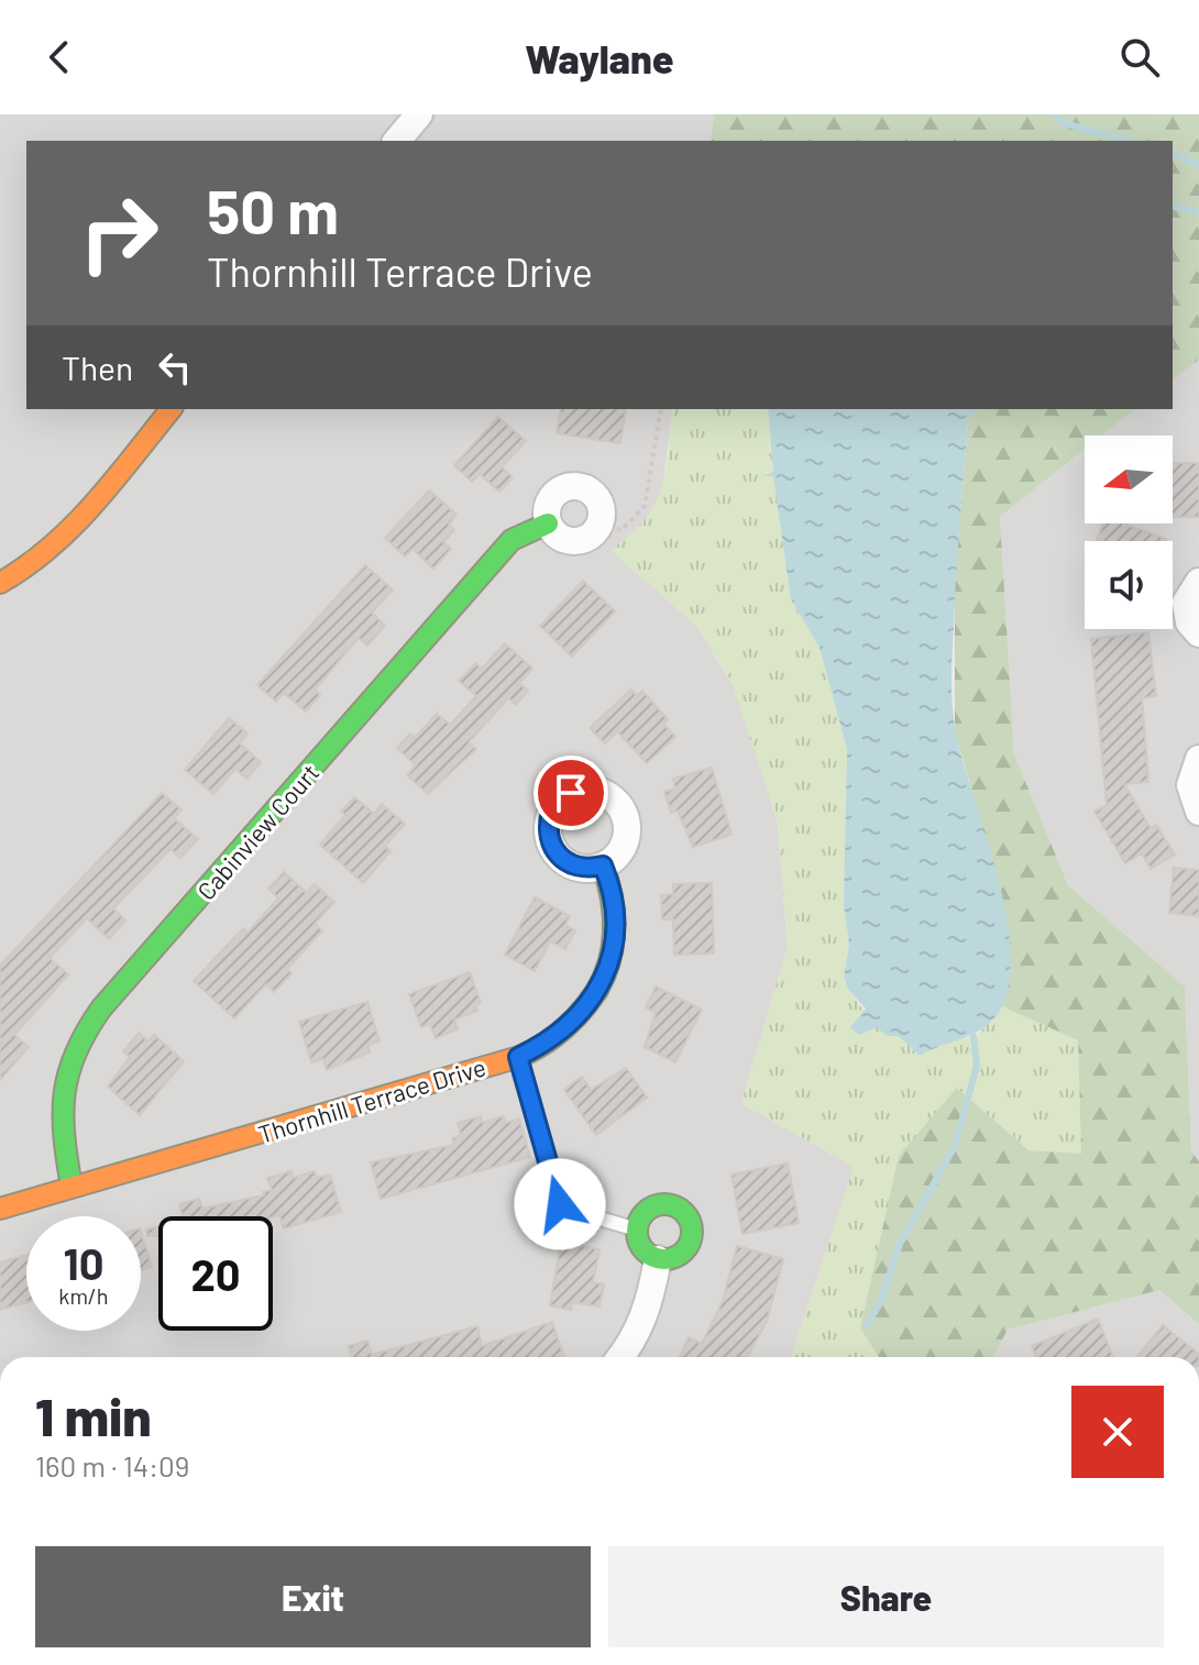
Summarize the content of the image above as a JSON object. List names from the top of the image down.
{
  "streets": {
    "street": ["Cabinview Court", "Thornhill Terrace Drive"]
  },
  "crossings": [
    ["Cabinview Court", "Thornhill Terrace Drive"]
  ],
  "north": "left",
  "page": {
    "header": "Waylane",
    "turn": ["50 m", "Thornhill Terrace Drive"],
    "then": "Then",
    "speed": "10 km/h",
    "limit": "20",
    "heading": ["1 min", "160 m · 14:09"],
    "buttons": ["Exit", "Share"]
  }
}
